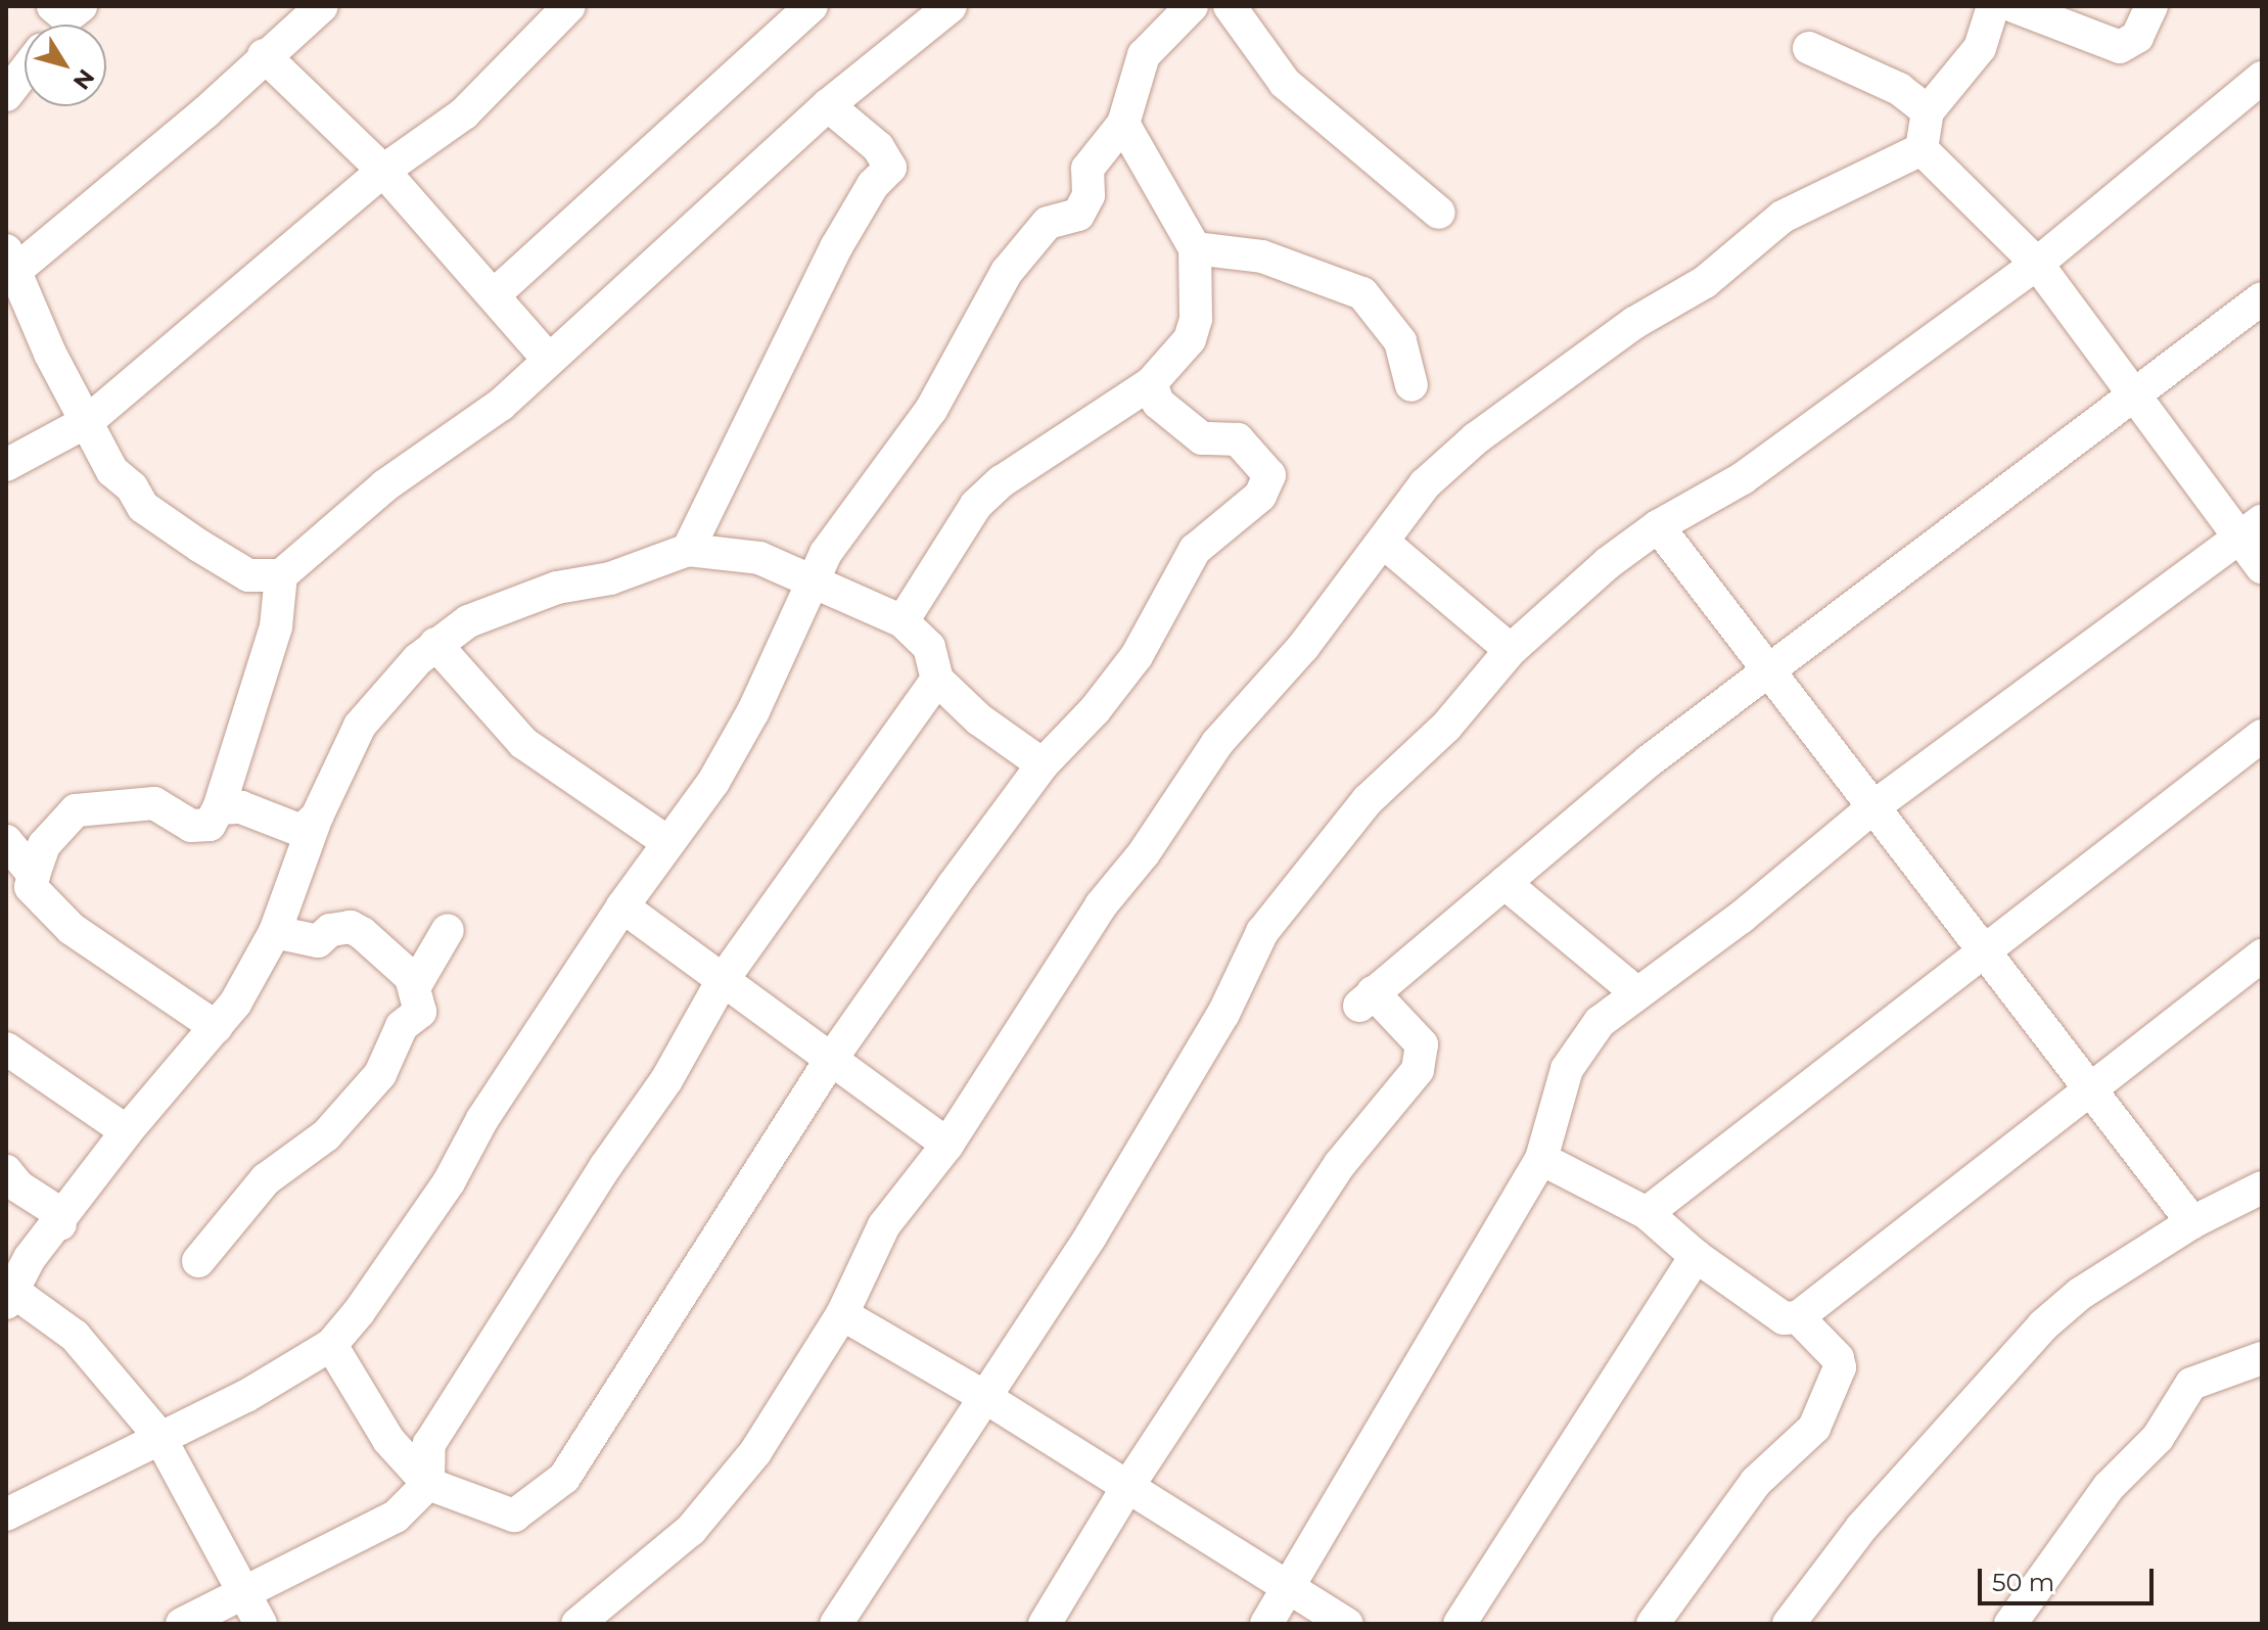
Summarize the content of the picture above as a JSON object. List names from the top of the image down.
{
  "scale_bar": "50 m",
  "north": "bottom right"
}
